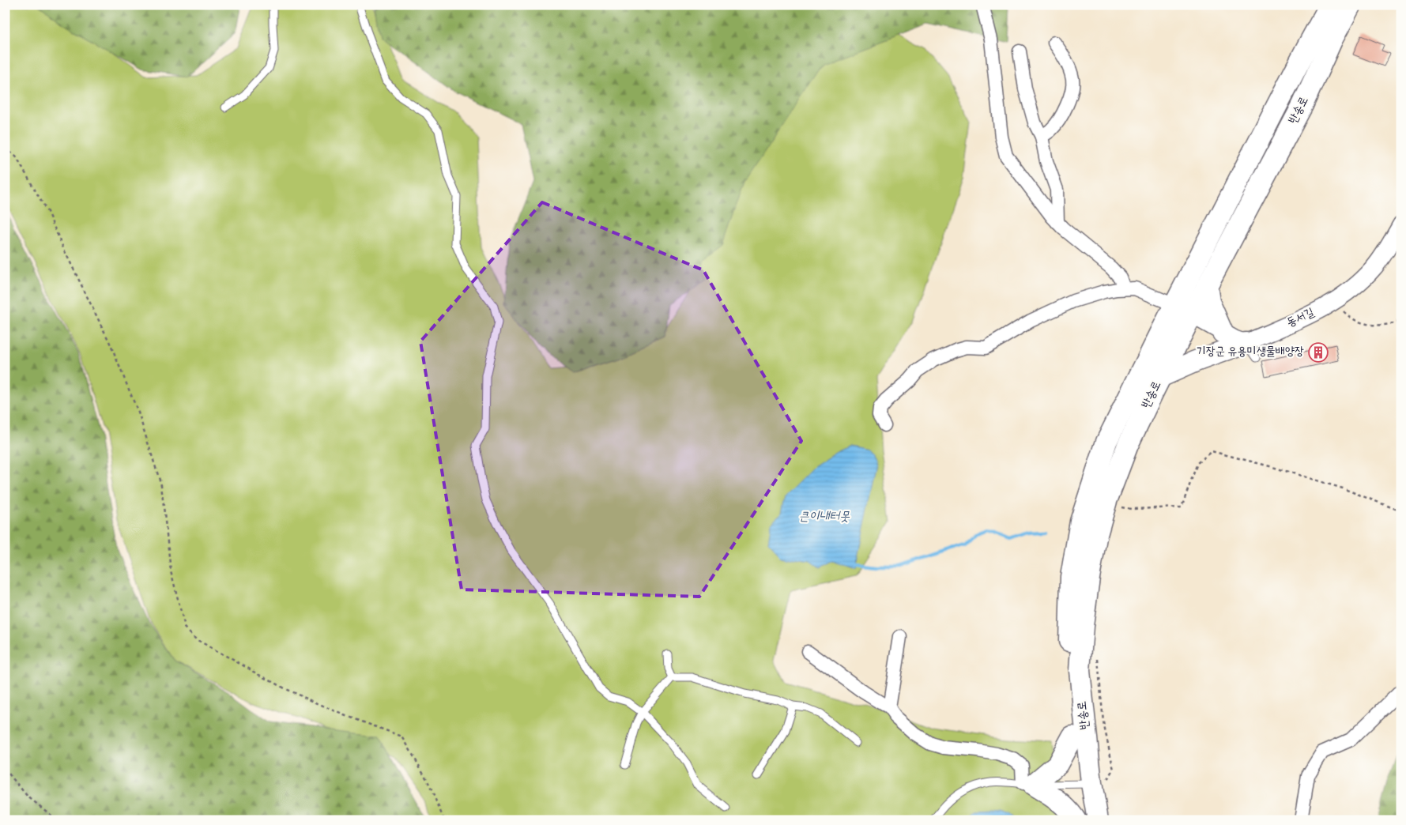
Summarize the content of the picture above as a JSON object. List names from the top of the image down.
{
  "streets": {
    "main road": ["반송로"],
    "street": ["동서길"]
  },
  "water": ["큰이내터못"],
  "places": {
    "building": ["기장군 유용미생물배양장"]
  }
}
